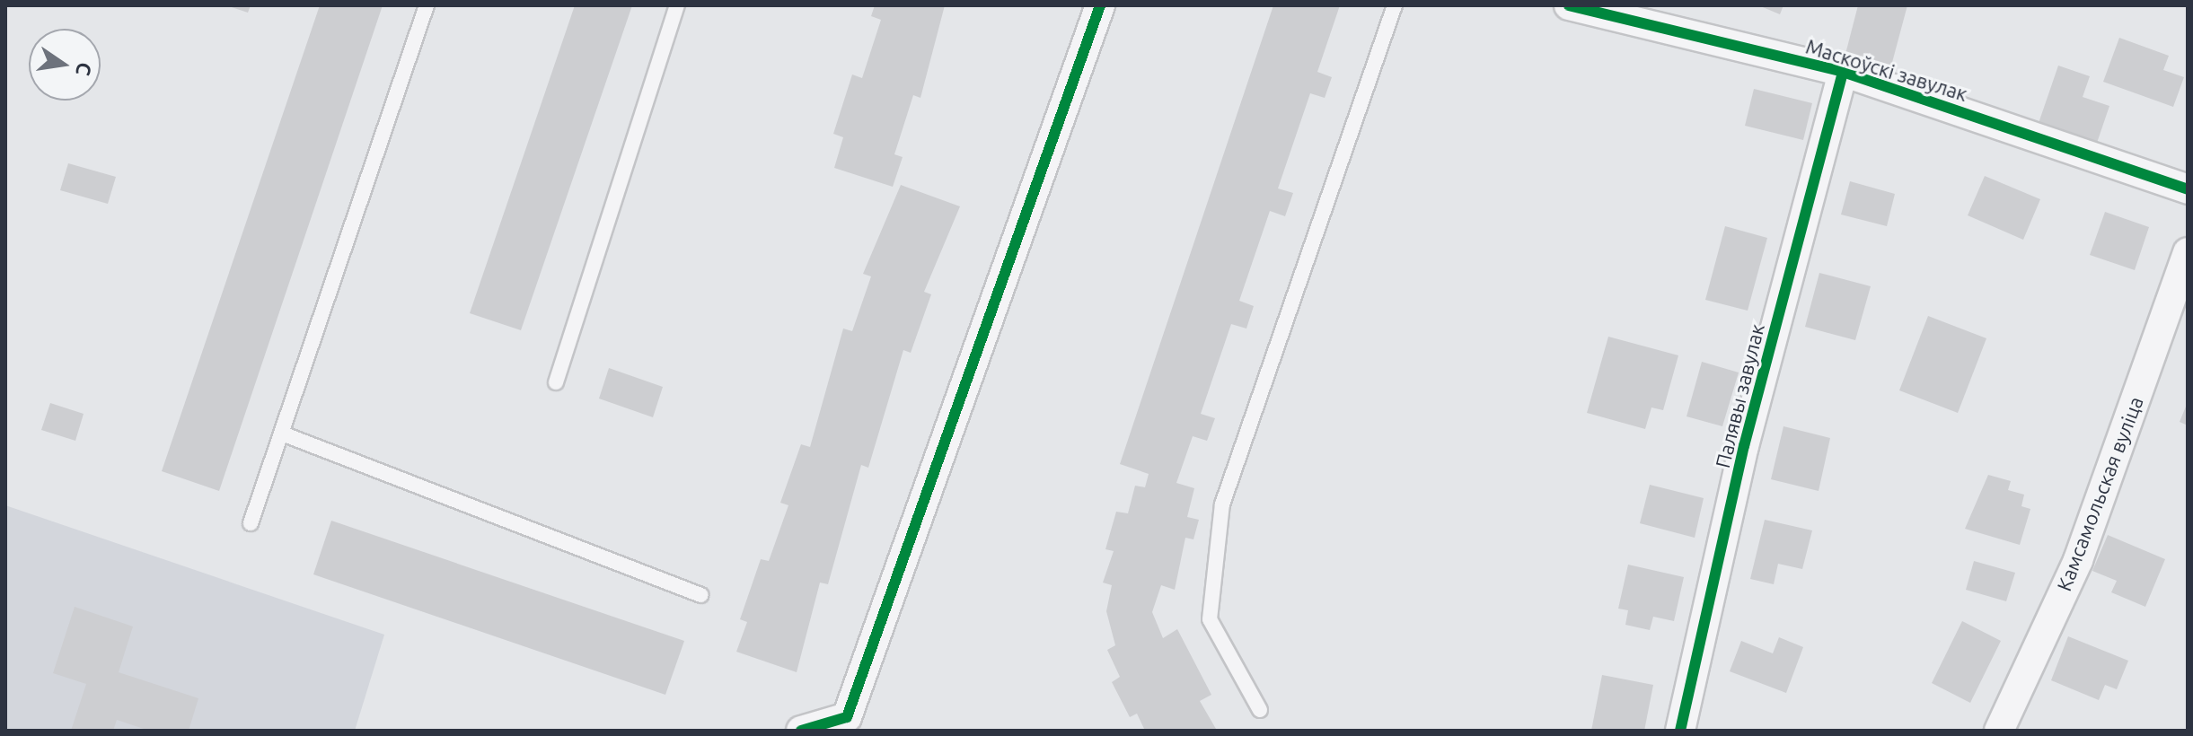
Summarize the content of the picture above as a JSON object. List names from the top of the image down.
{
  "streets": {
    "street": ["Маскоўскі завулак", "Палявы завулак", "Камсамольская вуліца"]
  },
  "crossings": [
    ["Маскоўскі завулак", "Палявы завулак"]
  ],
  "north": "right"
}
